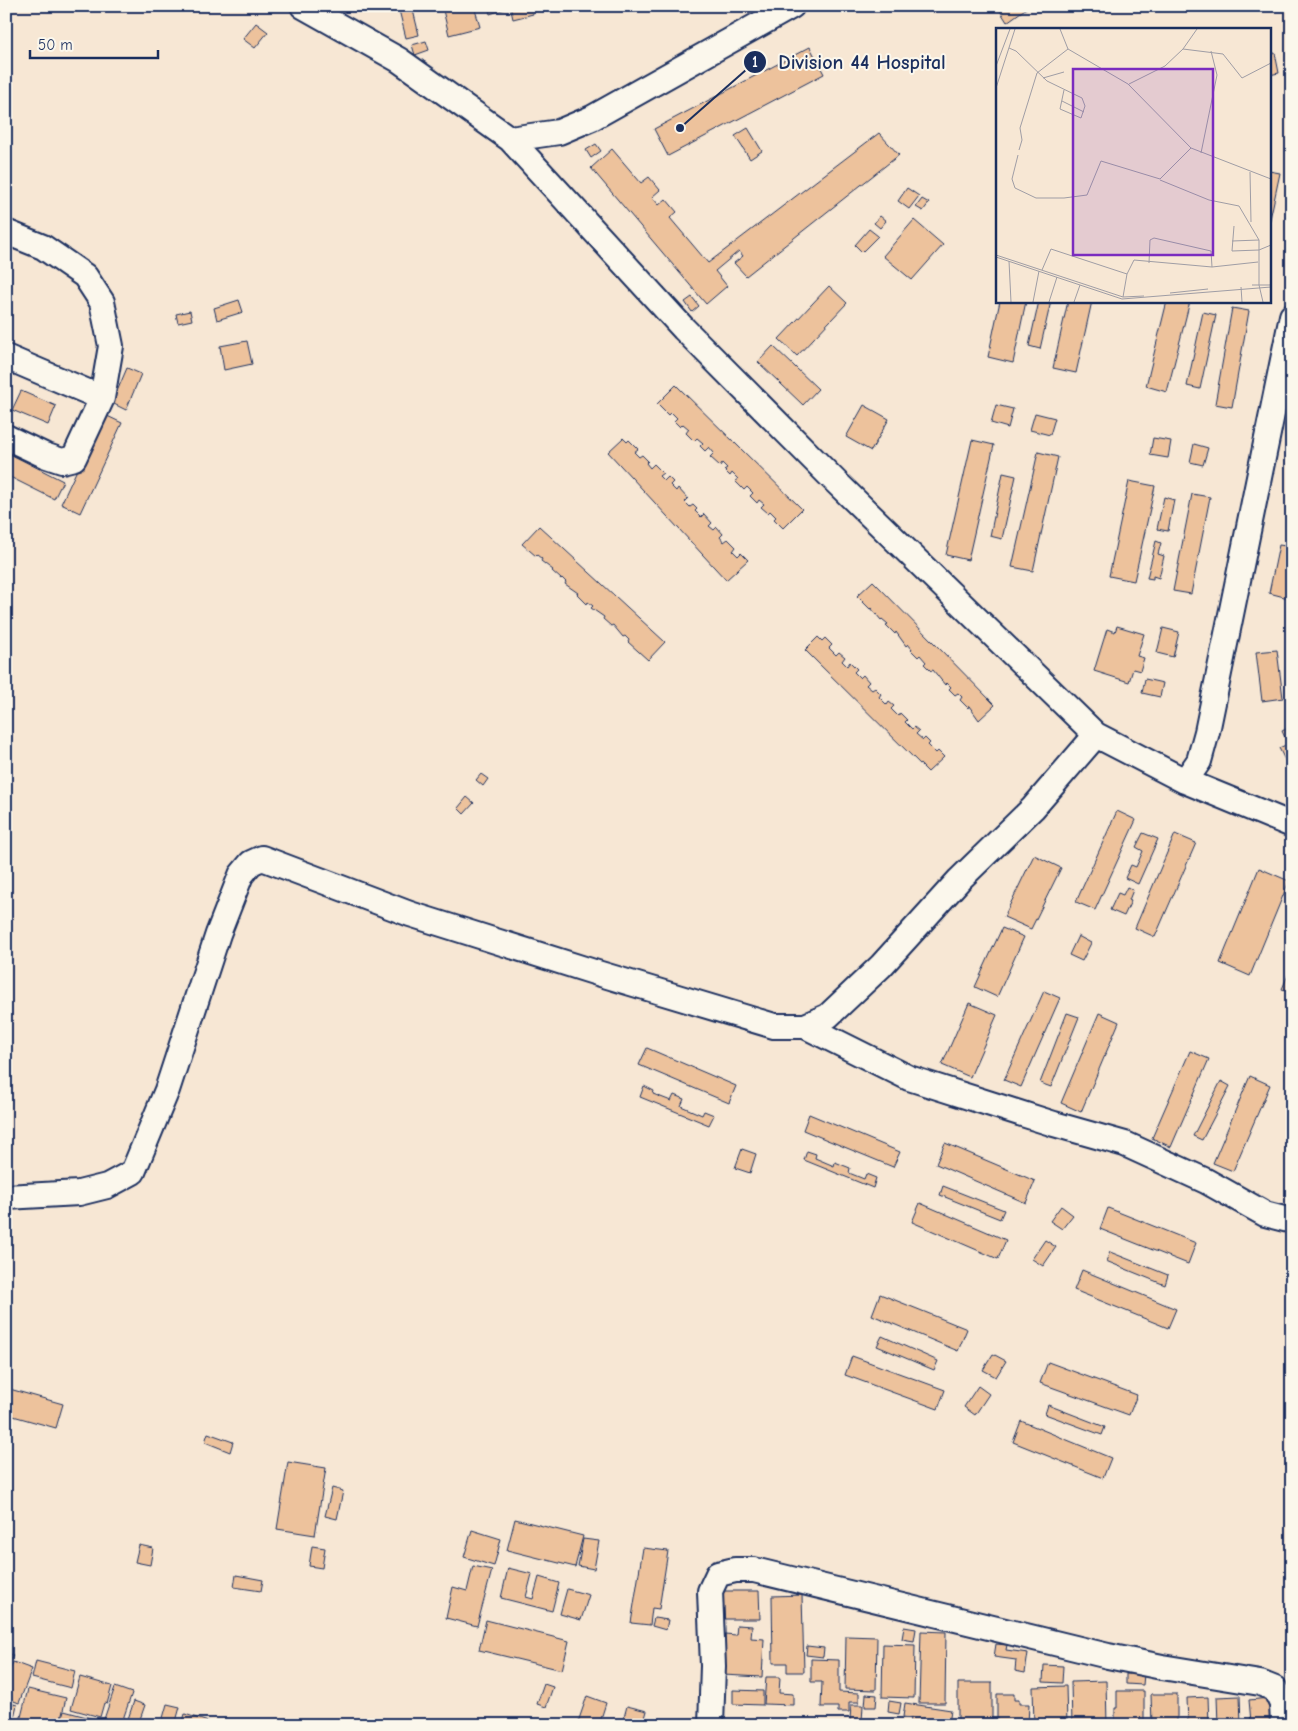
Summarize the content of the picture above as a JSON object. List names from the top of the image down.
{
  "places": ["Division 44 Hospital"],
  "scale_bar": "50 m"
}
